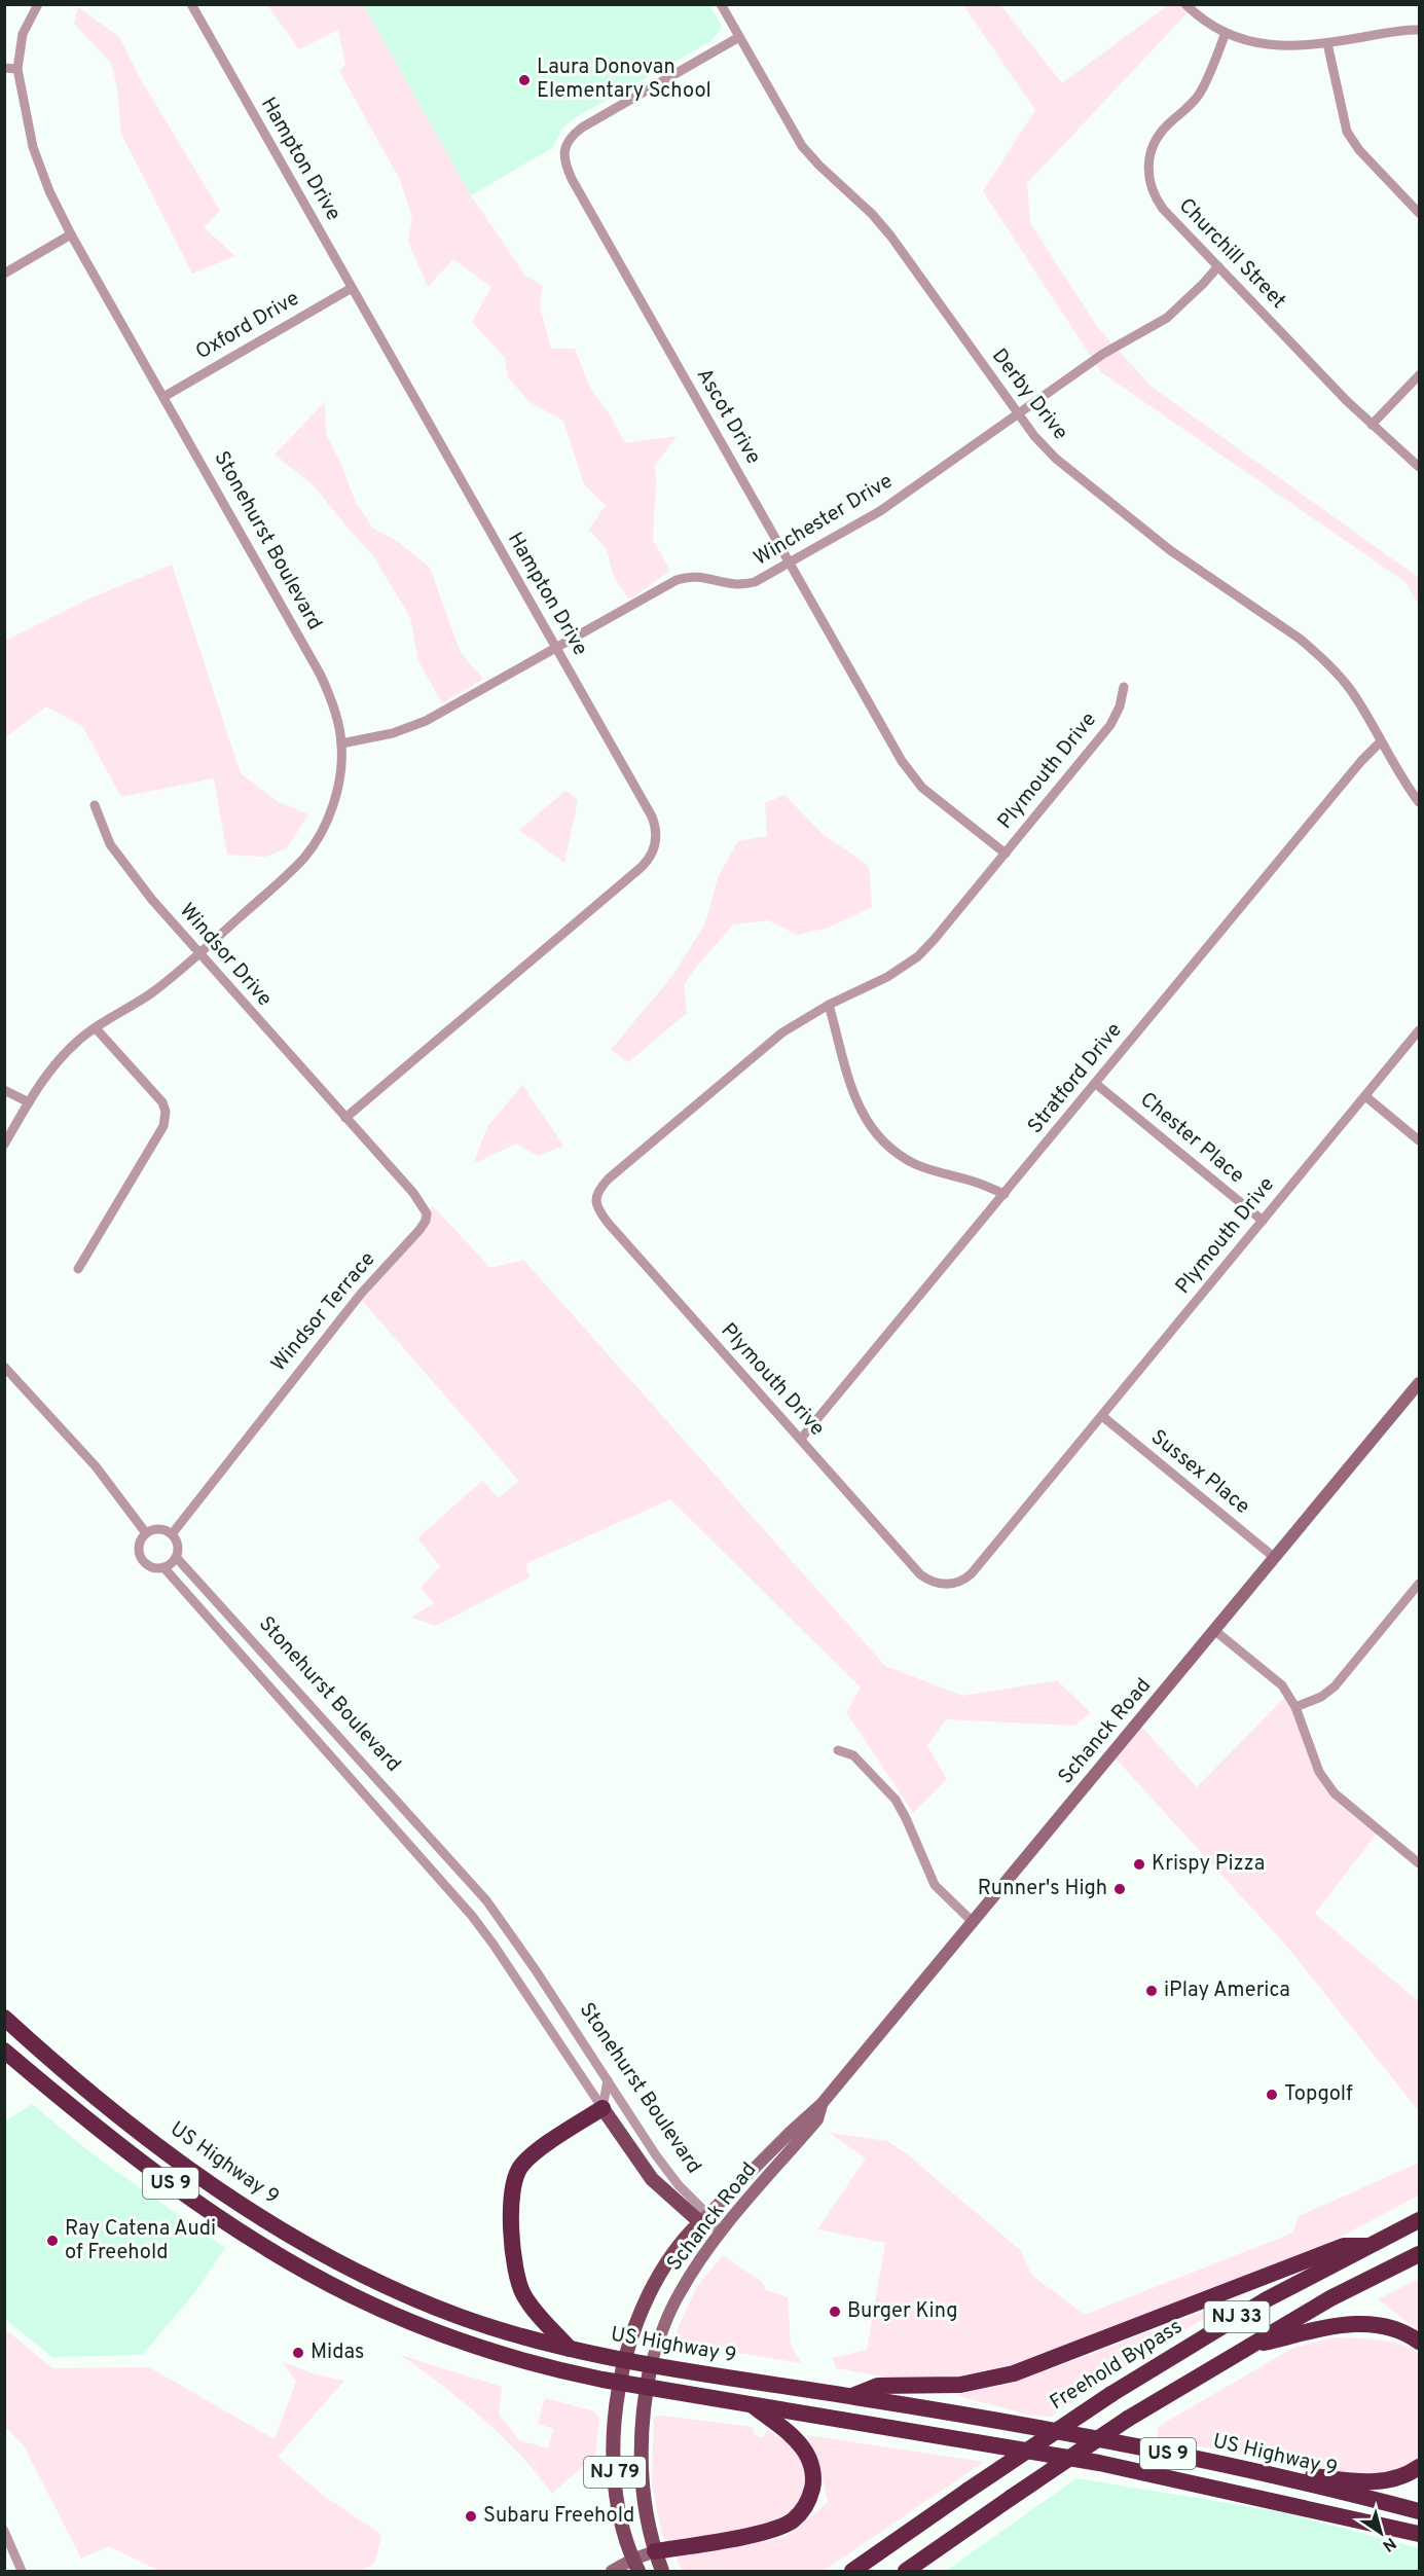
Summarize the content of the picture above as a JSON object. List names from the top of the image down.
{
  "streets": {
    "highway": [
      "US Highway 9",
      "US 9",
      "NJ 33",
      "Freehold Bypass"
    ],
    "main road": ["Stonehurst Boulevard", "Schanck Road", "NJ 79"],
    "street": [
      "Hampton Drive",
      "Churchill Street",
      "Oxford Drive",
      "Derby Drive",
      "Ascot Drive",
      "Winchester Drive",
      "Plymouth Drive",
      "Windsor Drive",
      "Stratford Drive",
      "Chester Place",
      "Windsor Terrace",
      "Sussex Place"
    ]
  },
  "crossings": [
    ["Hampton Drive", "Oxford Drive"],
    ["Hampton Drive", "Winchester Drive"],
    ["Hampton Drive", "Windsor Drive"],
    ["Hampton Drive", "Windsor Terrace"],
    ["Churchill Street", "Winchester Drive"],
    ["Oxford Drive", "Stonehurst Boulevard"],
    ["Derby Drive", "Ascot Drive"],
    ["Derby Drive", "Winchester Drive"],
    ["Derby Drive", "Stratford Drive"],
    ["Ascot Drive", "Winchester Drive"],
    ["Ascot Drive", "Plymouth Drive"],
    ["Winchester Drive", "Stonehurst Boulevard"],
    ["Stonehurst Boulevard", "Windsor Drive"],
    ["Stonehurst Boulevard", "Windsor Terrace"],
    ["Stonehurst Boulevard", "Schanck Road"],
    ["Plymouth Drive", "Stratford Drive"],
    ["Plymouth Drive", "Chester Place"],
    ["Plymouth Drive", "Sussex Place"],
    ["Windsor Drive", "Windsor Terrace"],
    ["Stratford Drive", "Chester Place"],
    ["Sussex Place", "Schanck Road"],
    ["Schanck Road", "US Highway 9"],
    ["Schanck Road", "NJ 79"],
    ["US Highway 9", "NJ 79"],
    ["US 9", "NJ 79"]
  ],
  "places": [
    "Laura Donovan Elementary School",
    "Krispy Pizza",
    "Runner's High",
    "iPlay America",
    "Topgolf",
    "Ray Catena Audi of Freehold",
    "Burger King",
    "Midas",
    "Subaru Freehold"
  ],
  "north": "bottom right"
}
